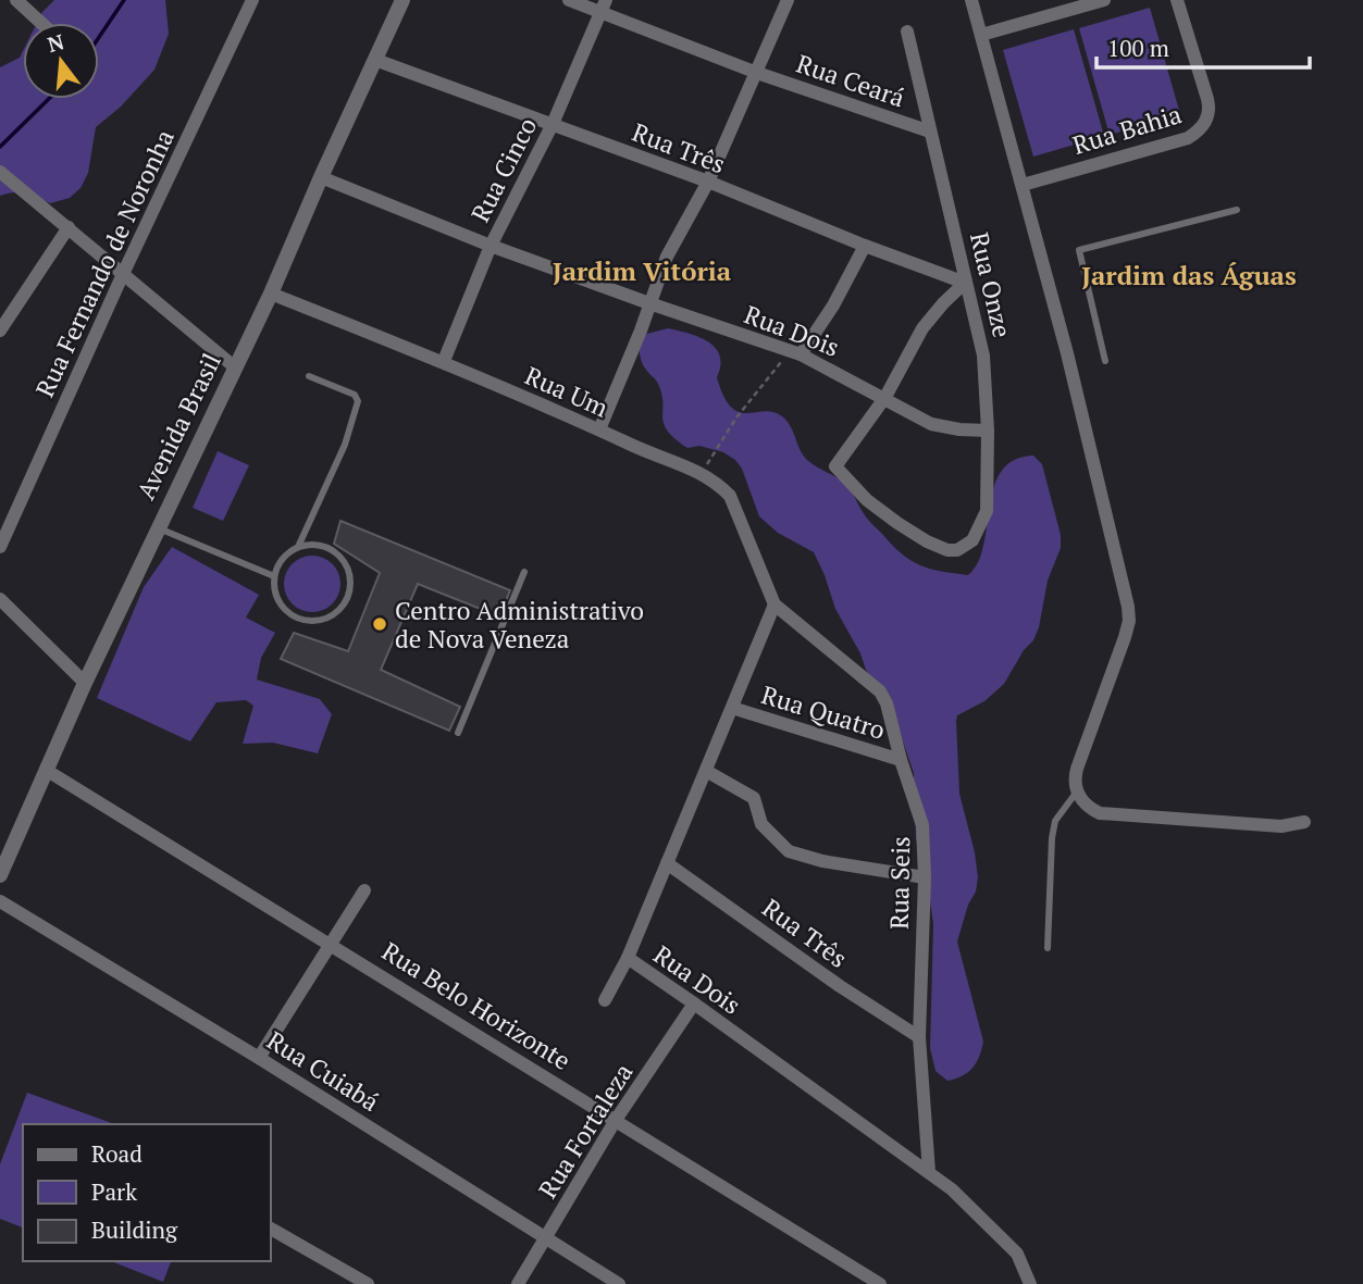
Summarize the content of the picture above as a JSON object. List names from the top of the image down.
{
  "streets": {
    "street": [
      "Rua Ceará",
      "Rua Bahia",
      "Rua Três",
      "Rua Cinco",
      "Rua Fernando de Noronha",
      "Rua Onze",
      "Rua Dois",
      "Rua Um",
      "Avenida Brasil",
      "Rua Quatro",
      "Rua Seis",
      "Rua Belo Horizonte",
      "Rua Cuiabá",
      "Rua Fortaleza"
    ]
  },
  "crossings": [
    ["Rua Ceará", "Rua Onze"],
    ["Rua Três", "Rua Cinco"],
    ["Rua Três", "Rua Onze"],
    ["Rua Três", "Rua Dois"],
    ["Rua Três", "Avenida Brasil"],
    ["Rua Três", "Rua Seis"],
    ["Rua Cinco", "Rua Dois"],
    ["Rua Cinco", "Rua Um"],
    ["Rua Onze", "Rua Dois"],
    ["Rua Dois", "Rua Um"],
    ["Rua Dois", "Avenida Brasil"],
    ["Rua Dois", "Rua Quatro"],
    ["Rua Dois", "Rua Seis"],
    ["Rua Dois", "Rua Fortaleza"],
    ["Rua Um", "Avenida Brasil"],
    ["Rua Um", "Rua Seis"],
    ["Avenida Brasil", "Rua Belo Horizonte"],
    ["Rua Quatro", "Rua Seis"],
    ["Rua Belo Horizonte", "Rua Fortaleza"],
    ["Rua Cuiabá", "Rua Fortaleza"]
  ],
  "districts": ["Jardim Vitória", "Jardim das Águas"],
  "places": ["Centro Administrativo de Nova Veneza"],
  "legend": ["Road", "Park", "Building"],
  "scale_bar": "100 m",
  "north": "top"
}
